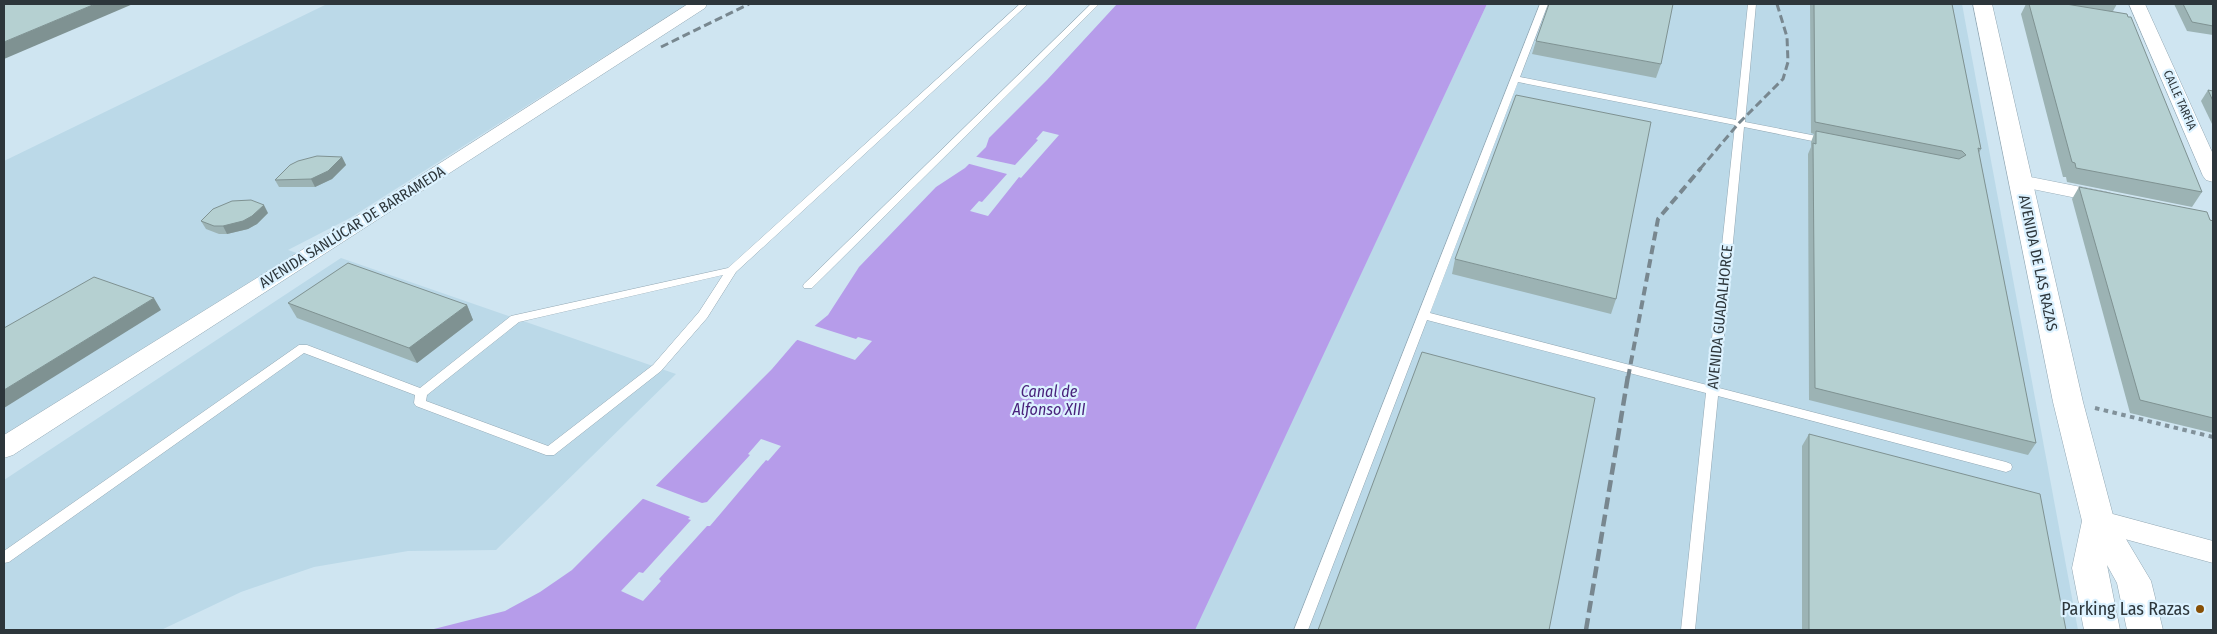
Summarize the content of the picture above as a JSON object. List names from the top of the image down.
{
  "streets": {
    "main road": ["AVENIDA DE LAS RAZAS"],
    "street": ["CALLE TARFIA", "AVENIDA SANLÚCAR DE BARRAMEDA"],
    "lane": ["AVENIDA GUADALHORCE"]
  },
  "water": ["Canal de Alfonso XIII"],
  "places": ["Parking Las Razas"]
}
